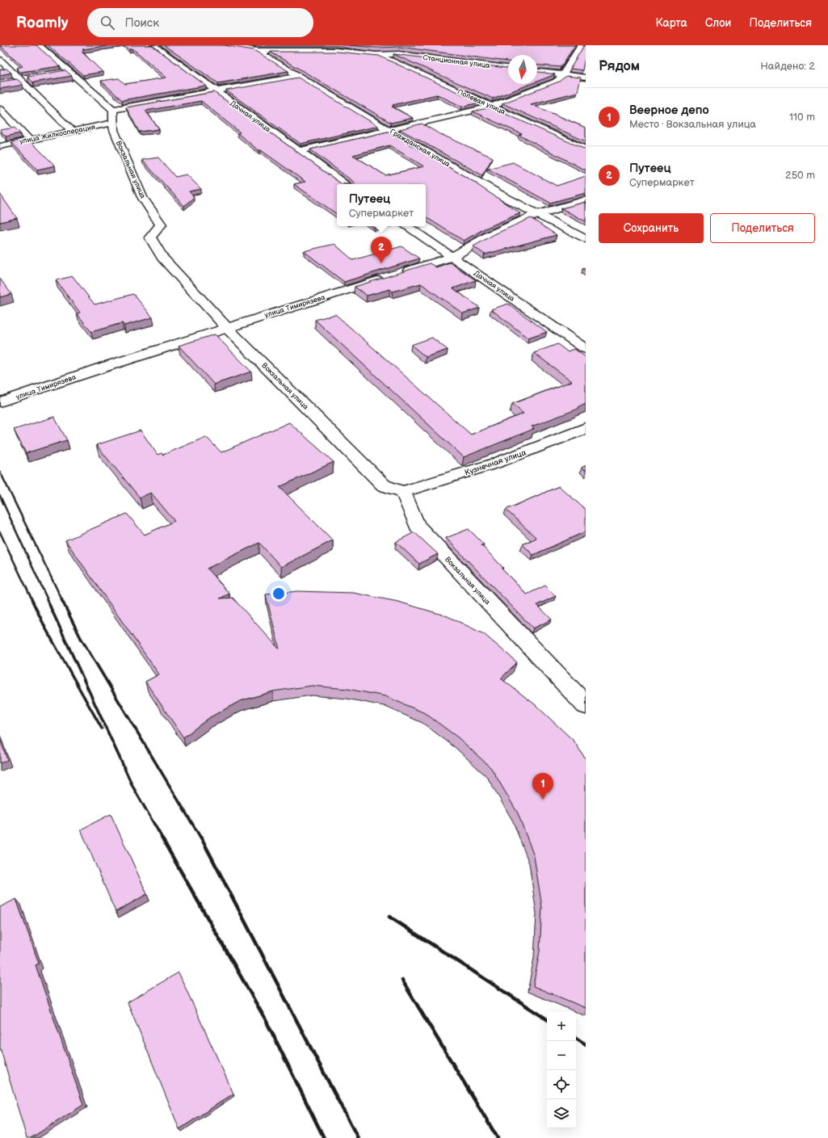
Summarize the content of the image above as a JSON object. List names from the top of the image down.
{
  "streets": {
    "street": [
      "Станционная улица",
      "Полевая улица",
      "Дачная улица",
      "улица Жилкооперация",
      "Гражданская улица",
      "Вокзальная улица",
      "улица Тимирязева",
      "Кузнечная улица"
    ]
  },
  "crossings": [
    ["Станционная улица", "Полевая улица"],
    ["Станционная улица", "Гражданская улица"],
    ["улица Жилкооперация", "Вокзальная улица"],
    ["Вокзальная улица", "улица Тимирязева"],
    ["Вокзальная улица", "Кузнечная улица"]
  ],
  "north": "bottom",
  "page": {
    "header": "Roamly",
    "search": "Поиск",
    "nav": ["Карта", "Слои", "Поделиться"],
    "heading": ["Рядом", "Найдено: 2"],
    "list": [
      {
        "mark": "1",
        "name": "Веерное депо",
        "note": "Место · Вокзальная улица",
        "value": "110 m"
      },
      {
        "mark": "2",
        "name": "Путеец",
        "note": "Супермаркет",
        "value": "250 m"
      }
    ],
    "popup": ["Путеец", "Супермаркет"],
    "buttons": ["Сохранить", "Поделиться"],
    "pins": ["2", "1"],
    "map_buttons": ["+", "−"]
  }
}
